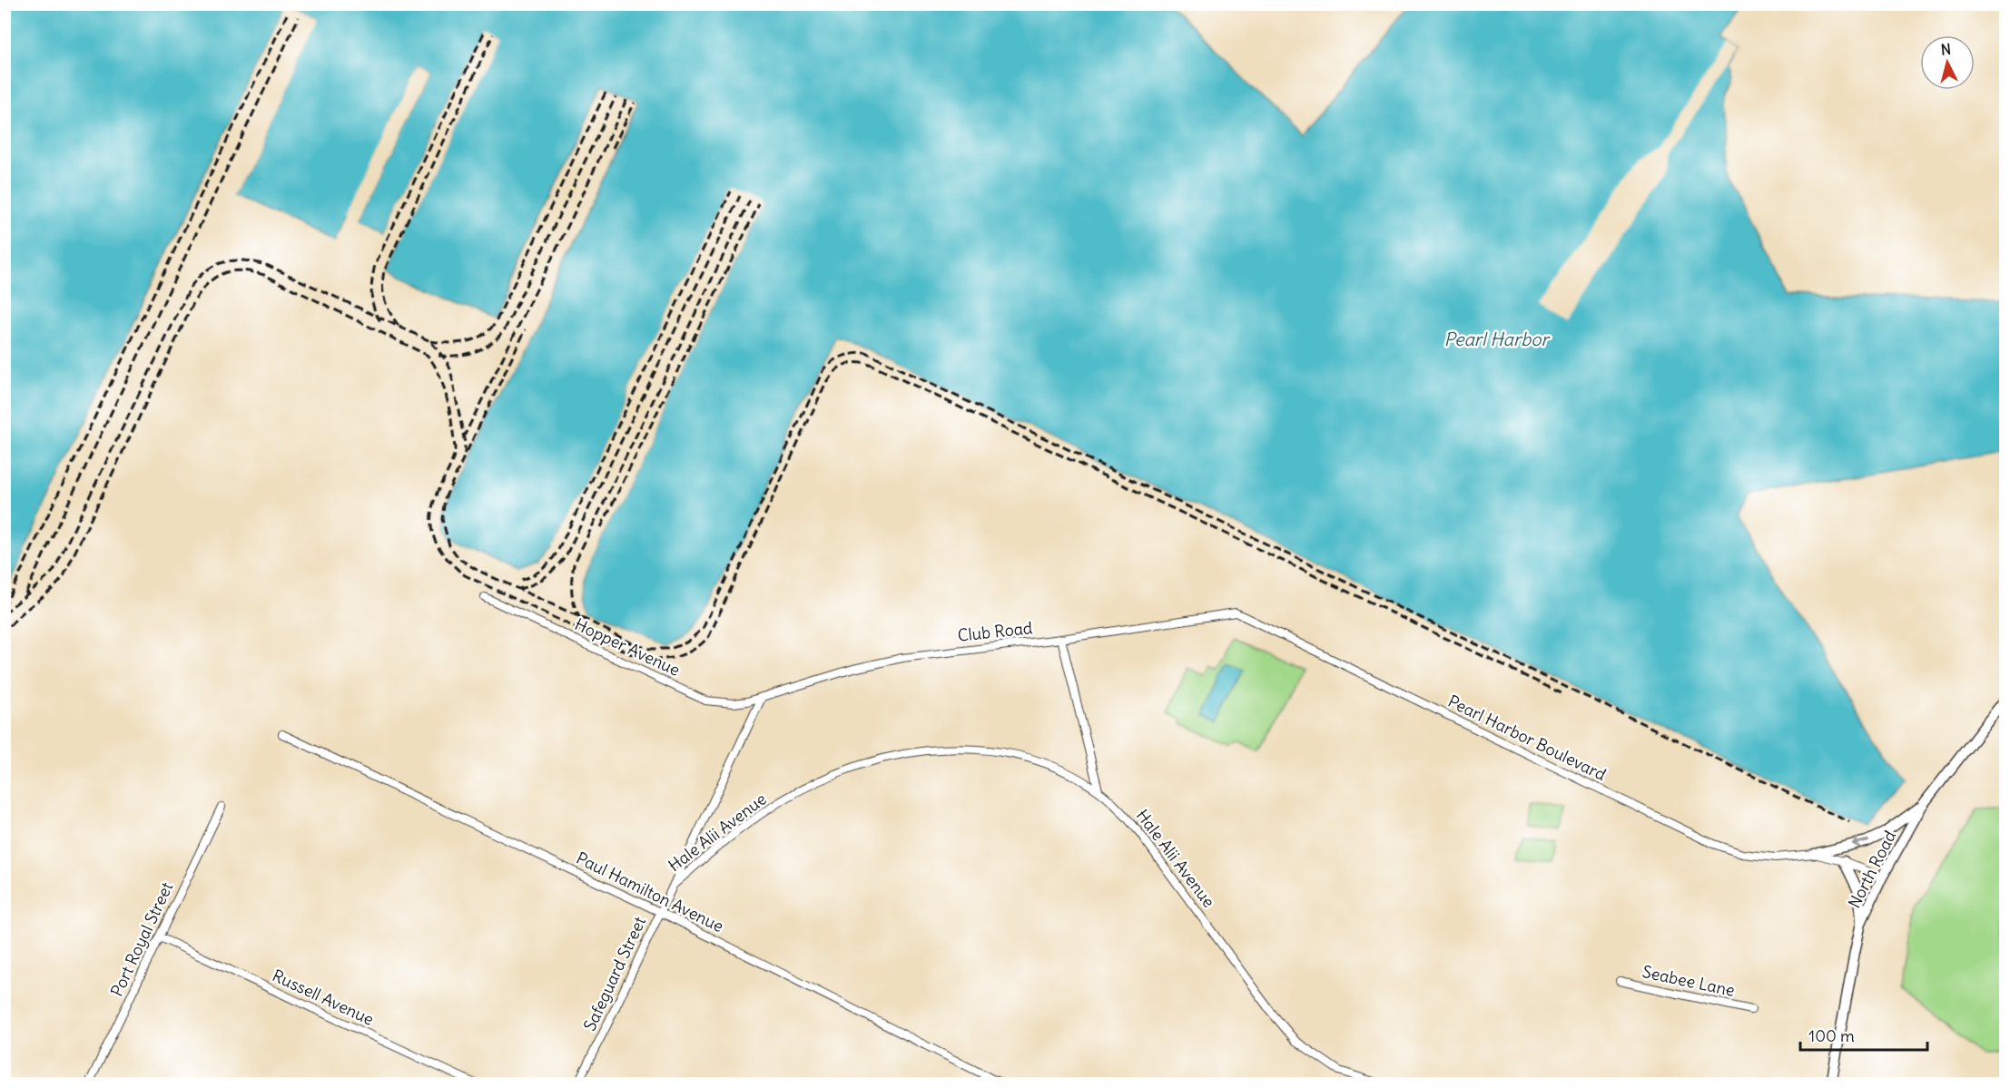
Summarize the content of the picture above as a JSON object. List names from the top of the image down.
{
  "streets": {
    "street": [
      "Club Road",
      "Hopper Avenue",
      "Pearl Harbor Boulevard",
      "Hale Alii Avenue",
      "North Road",
      "Paul Hamilton Avenue",
      "Port Royal Street",
      "Safeguard Street",
      "Seabee Lane",
      "Russell Avenue"
    ]
  },
  "crossings": [
    ["Club Road", "Hopper Avenue"],
    ["Club Road", "Pearl Harbor Boulevard"],
    ["Club Road", "Safeguard Street"],
    ["Hopper Avenue", "Safeguard Street"],
    ["Hale Alii Avenue", "Safeguard Street"],
    ["Paul Hamilton Avenue", "Safeguard Street"],
    ["Port Royal Street", "Russell Avenue"]
  ],
  "water": ["Pearl Harbor"],
  "scale_bar": "100 m",
  "north": "top"
}
